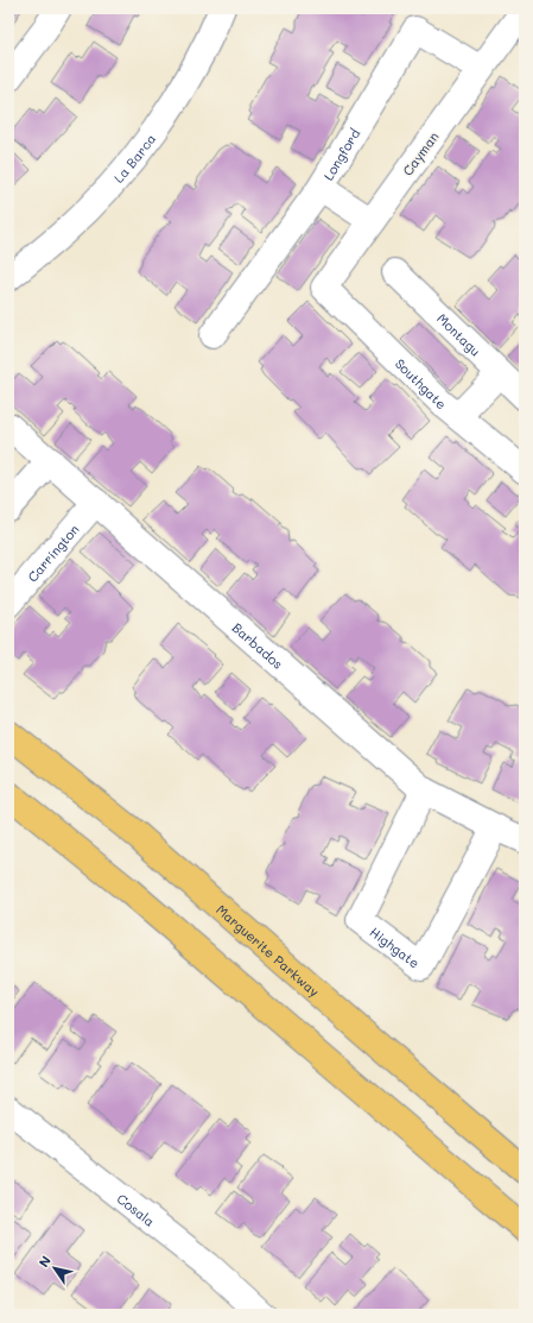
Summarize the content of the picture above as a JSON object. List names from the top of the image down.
{
  "streets": {
    "main road": ["Marguerite Parkway"],
    "street": [
      "Cayman",
      "Longford",
      "La Barca",
      "Montagu",
      "Southgate",
      "Carrington",
      "Barbados",
      "Highgate",
      "Cosala"
    ]
  },
  "crossings": [
    ["Cayman", "Longford"],
    ["Cayman", "Southgate"],
    ["Carrington", "Barbados"],
    ["Barbados", "Highgate"]
  ],
  "north": "top left"
}
